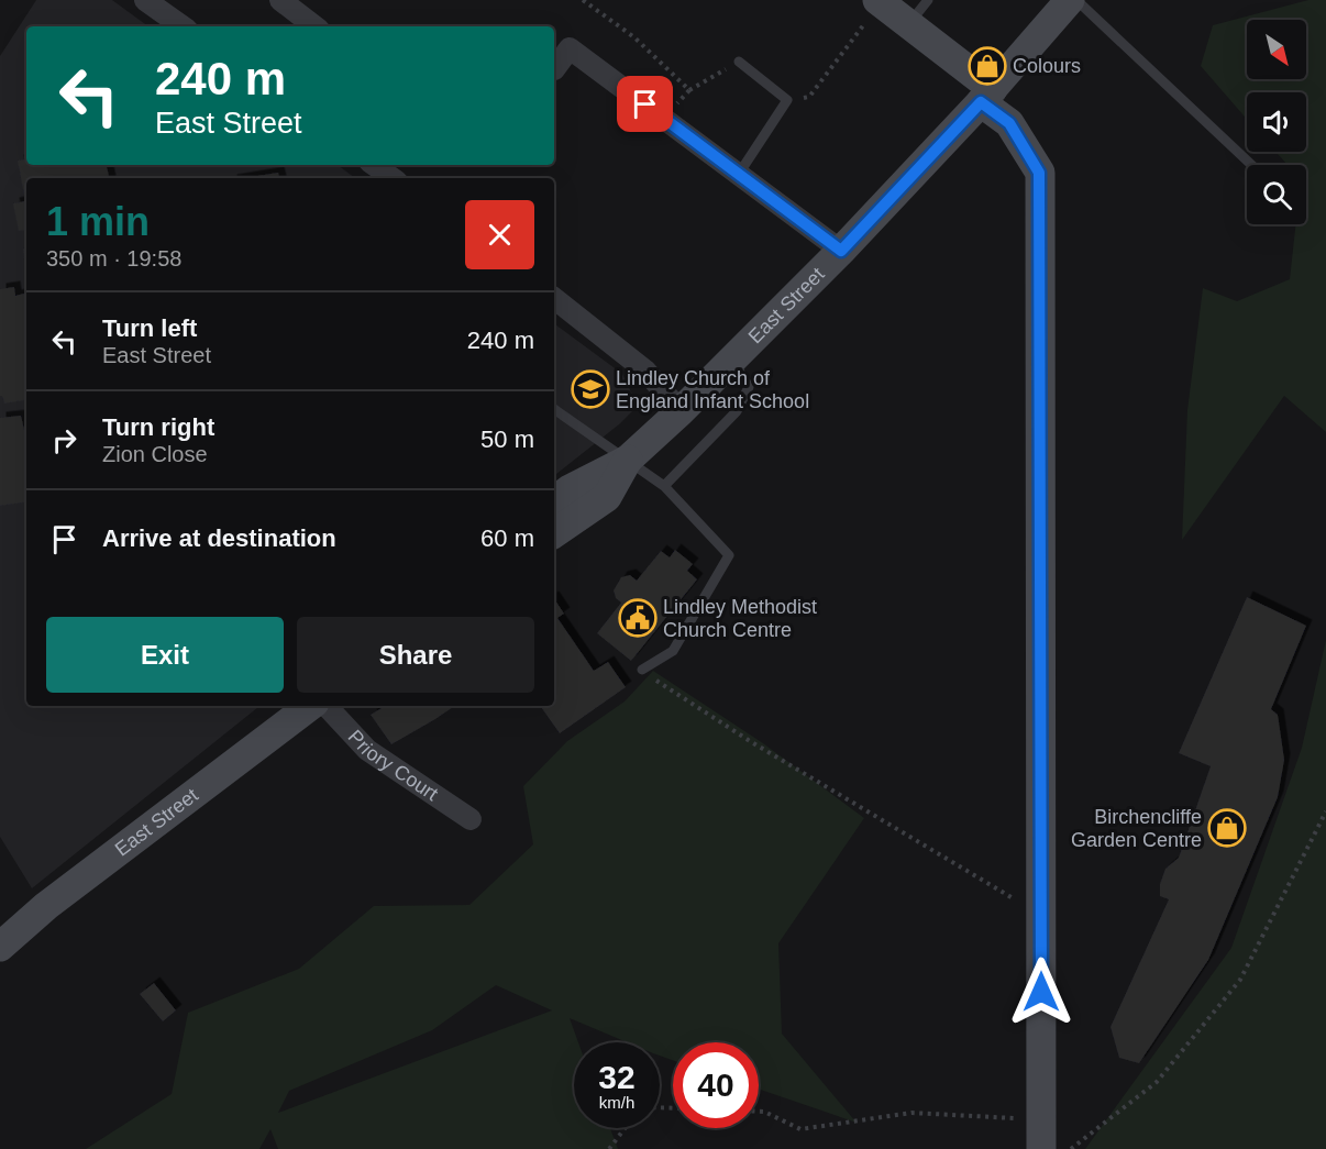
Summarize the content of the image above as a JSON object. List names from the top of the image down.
{
  "streets": {
    "street": ["East Street", "Priory Court"]
  },
  "places": {
    "shop": ["Colours", "Birchencliffe Garden Centre"],
    "school or university": ["Lindley Church of England Infant School"],
    "public building": ["Lindley Methodist Church Centre"]
  },
  "north": "bottom right",
  "page": {
    "turn": ["240 m", "East Street"],
    "heading": ["1 min", "350 m · 19:58"],
    "list": [
      {
        "name": "Turn left",
        "note": "East Street",
        "value": "240 m"
      },
      {
        "name": "Turn right",
        "note": "Zion Close",
        "value": "50 m"
      },
      {
        "name": "Arrive at destination",
        "value": "60 m"
      }
    ],
    "buttons": ["Exit", "Share"],
    "speed": "32 km/h",
    "limit": "40"
  }
}
